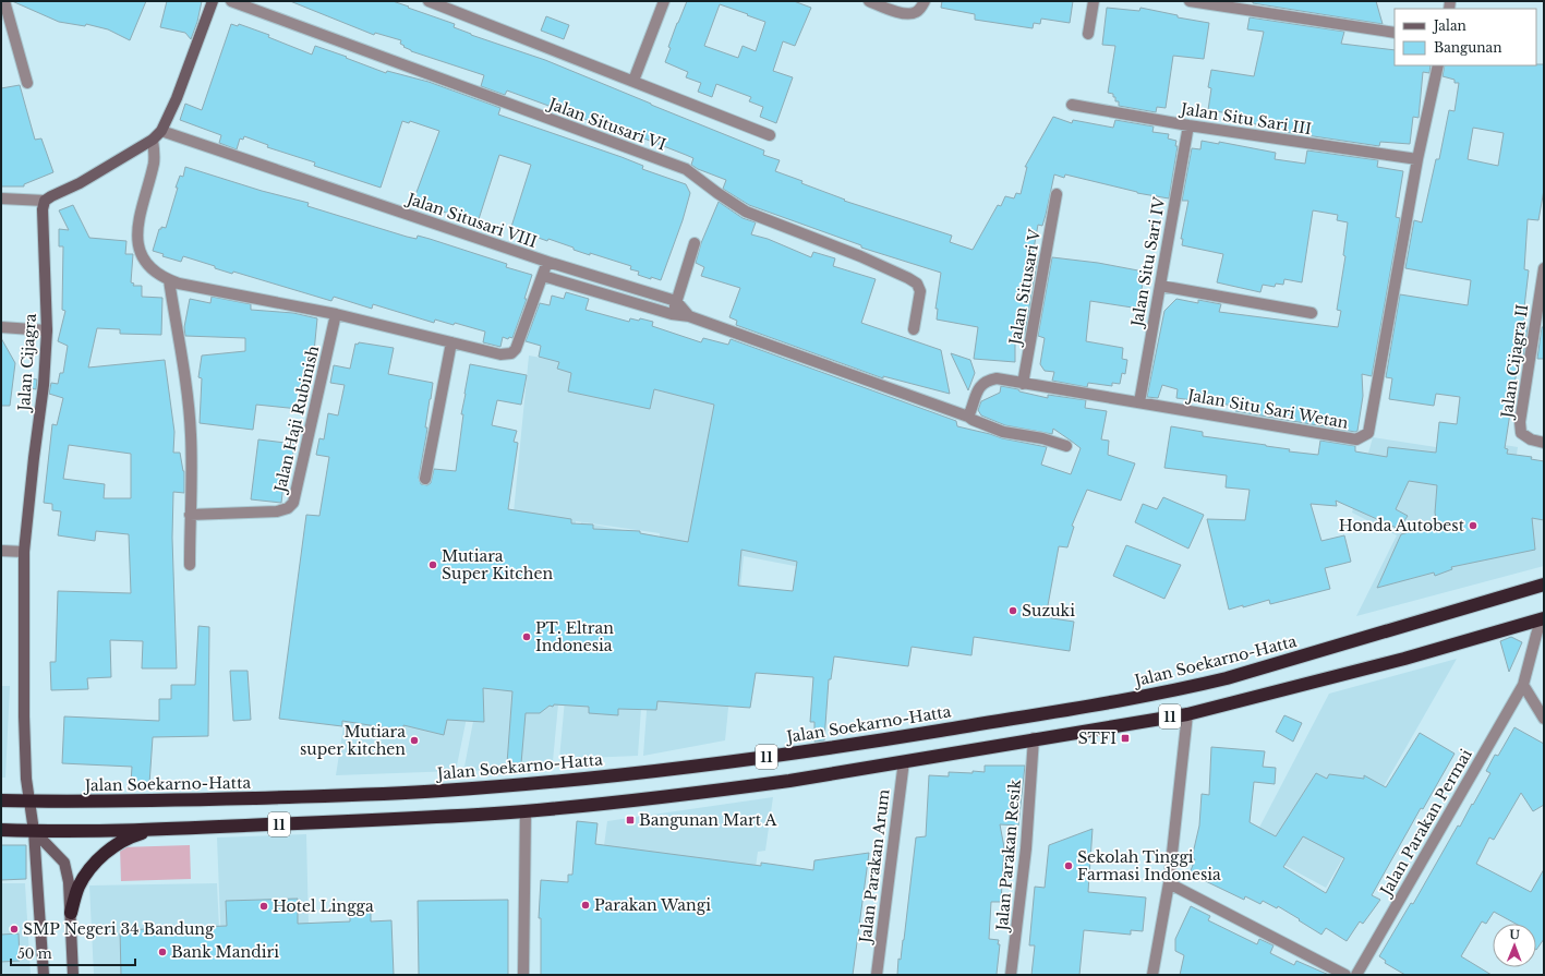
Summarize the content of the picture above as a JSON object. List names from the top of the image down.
{
  "streets": {
    "highway": ["Jalan Soekarno-Hatta", "11"],
    "street": [
      "Jalan Situ Sari III",
      "Jalan Situsari VI",
      "Jalan Situsari VIII",
      "Jalan Situ Sari IV",
      "Jalan Situsari V",
      "Jalan Cijagra II",
      "Jalan Cijagra",
      "Jalan Situ Sari Wetan",
      "Jalan Haji Rubinish",
      "Jalan Parakan Permai",
      "Jalan Parakan Resik",
      "Jalan Parakan Arum"
    ]
  },
  "crossings": [
    ["Jalan Situ Sari III", "Jalan Situ Sari IV"],
    ["Jalan Situ Sari III", "Jalan Situ Sari Wetan"],
    ["Jalan Situsari VIII", "Jalan Haji Rubinish"],
    ["Jalan Situ Sari IV", "Jalan Situ Sari Wetan"],
    ["Jalan Situsari V", "Jalan Situ Sari Wetan"],
    ["Jalan Cijagra", "Jalan Soekarno-Hatta"],
    ["Jalan Cijagra", "11"],
    ["11", "Jalan Parakan Permai"],
    ["11", "Jalan Parakan Resik"],
    ["11", "Jalan Parakan Arum"]
  ],
  "places": {
    "other": [
      "Honda Autobest",
      "Mutiara Super Kitchen",
      "Suzuki",
      "PT. Eltran Indonesia",
      "Mutiara super kitchen",
      "Sekolah Tinggi Farmasi Indonesia",
      "Parakan Wangi",
      "Hotel Lingga",
      "SMP Negeri 34 Bandung",
      "Bank Mandiri"
    ],
    "transit": ["STFI", "Bangunan Mart A"]
  },
  "legend": ["Jalan", "Bangunan"],
  "scale_bar": "50 m",
  "north": "top"
}
